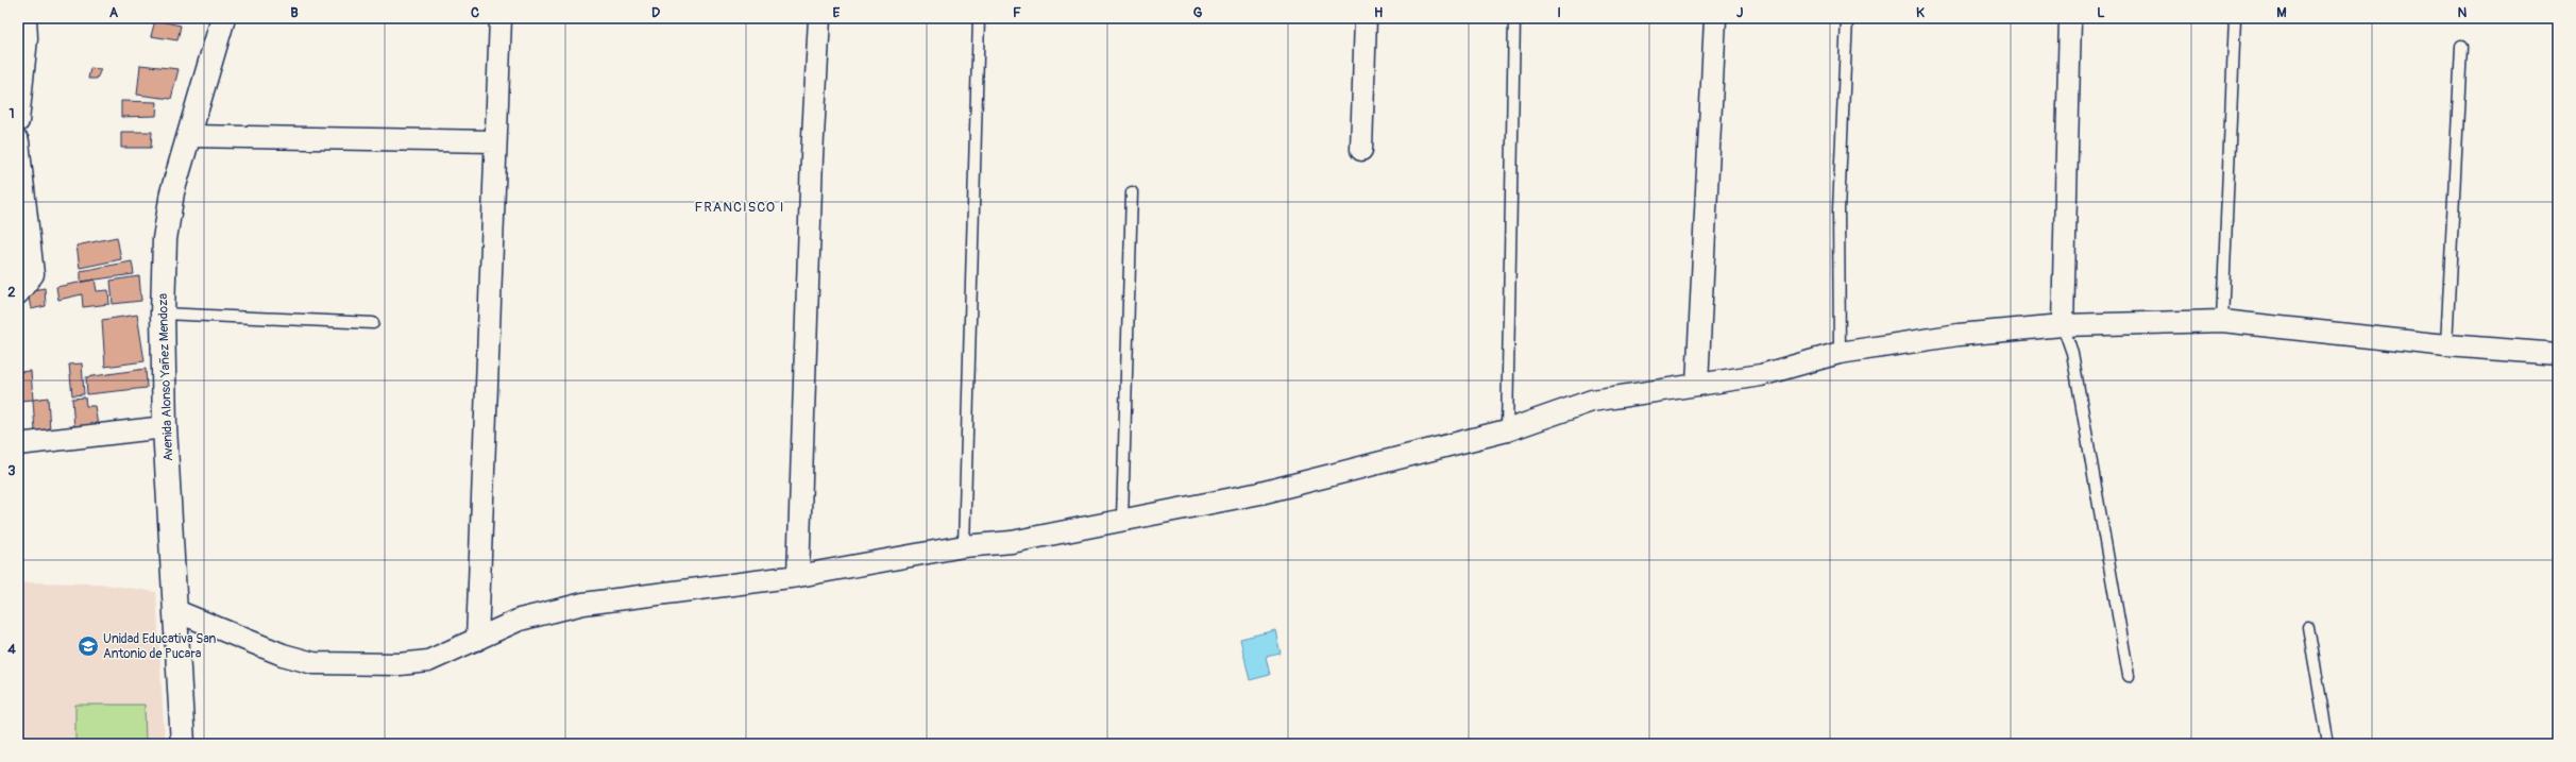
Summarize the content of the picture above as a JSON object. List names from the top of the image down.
{
  "streets": {
    "main road": ["Avenida Alonso Yañez Mendoza"]
  },
  "districts": ["FRANCISCO I"],
  "places": {
    "school or university": ["Unidad Educativa San Antonio de Pucara"]
  },
  "grid": {
    "columns": [
      "A",
      "B",
      "C",
      "D",
      "E",
      "F",
      "G",
      "H",
      "I",
      "J",
      "K",
      "L",
      "M",
      "N"
    ],
    "rows": [
      "1",
      "2",
      "3",
      "4"
    ]
  }
}
